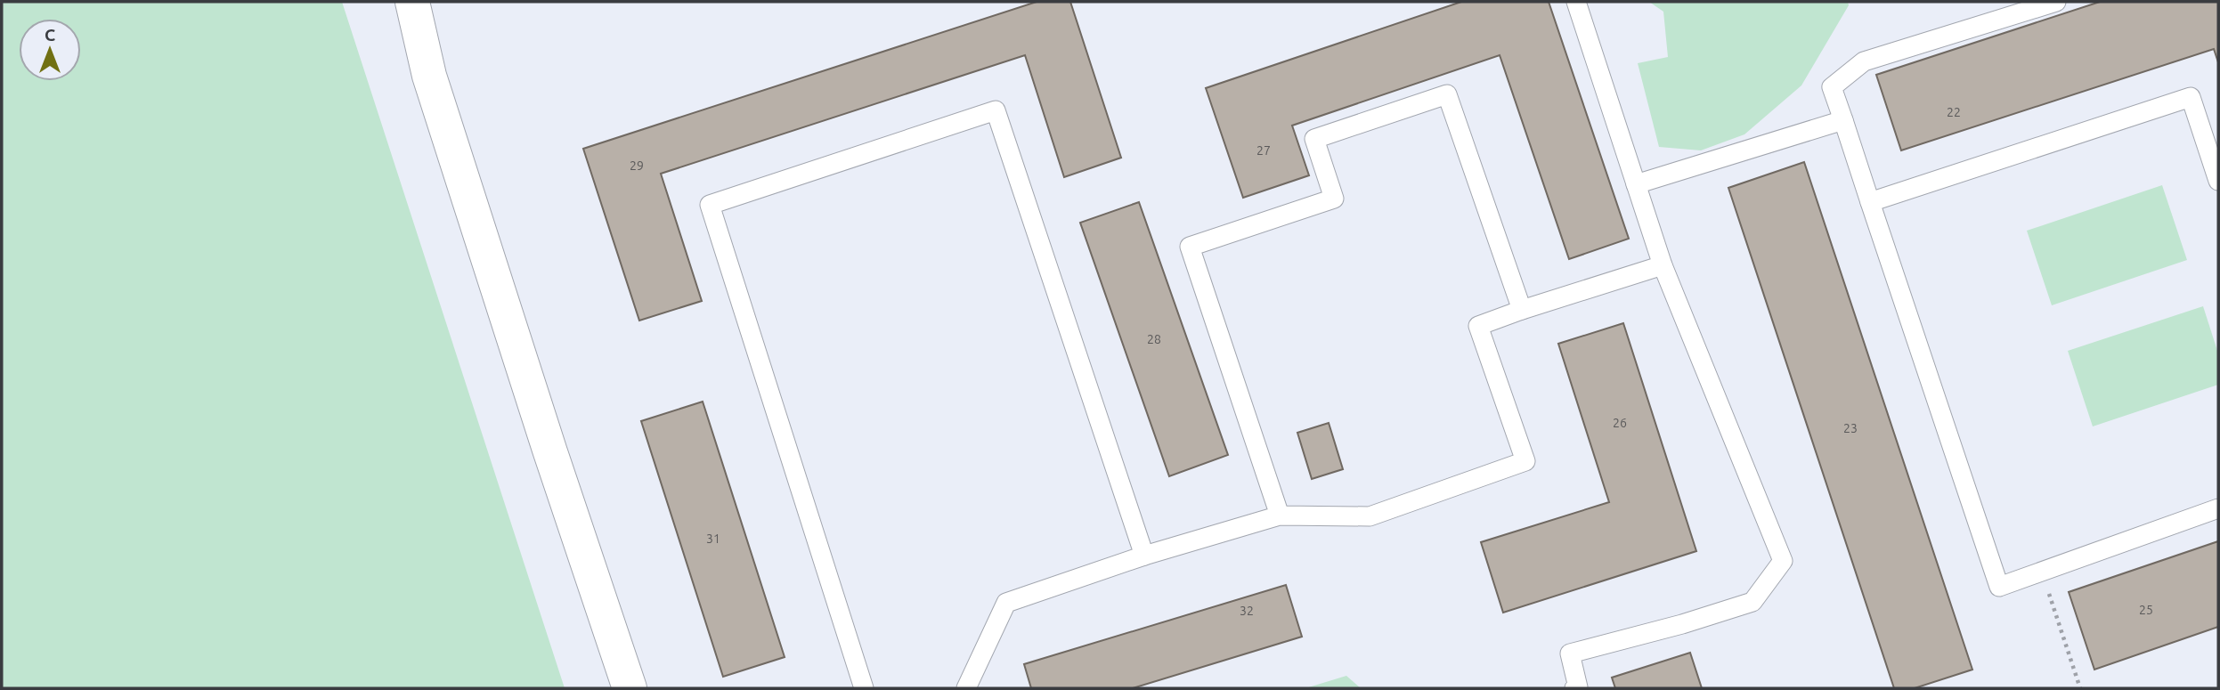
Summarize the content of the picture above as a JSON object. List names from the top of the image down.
{
  "house_numbers": [
    "22",
    "27",
    "29",
    "28",
    "26",
    "23",
    "31",
    "25",
    "32"
  ],
  "north": "top"
}
